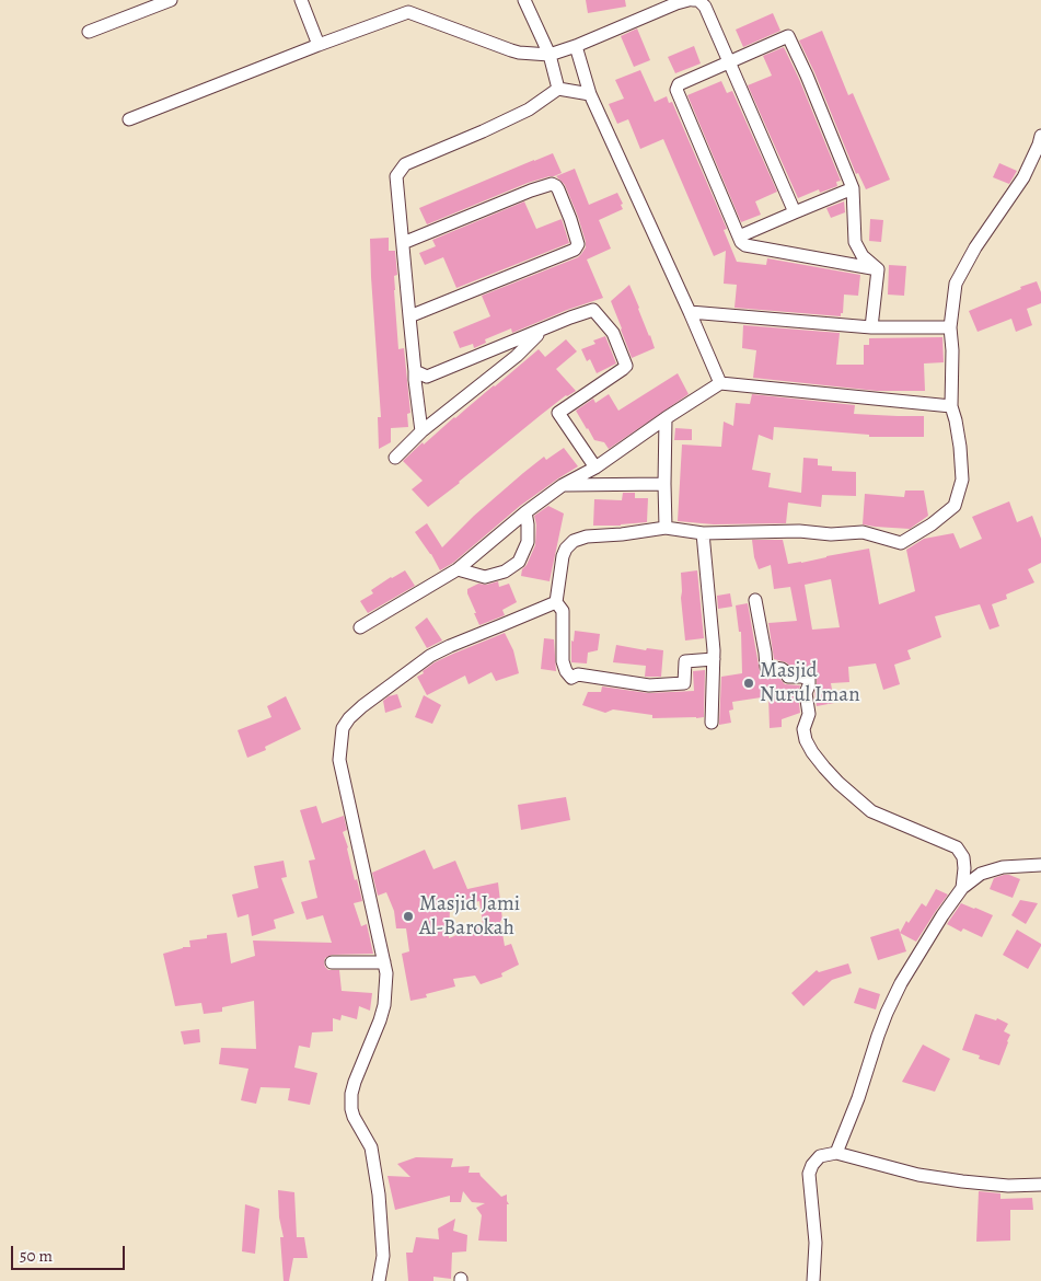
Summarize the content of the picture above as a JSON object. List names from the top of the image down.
{
  "places": ["Masjid Nurul Iman", "Masjid Jami Al-Barokah"],
  "scale_bar": "50 m"
}
